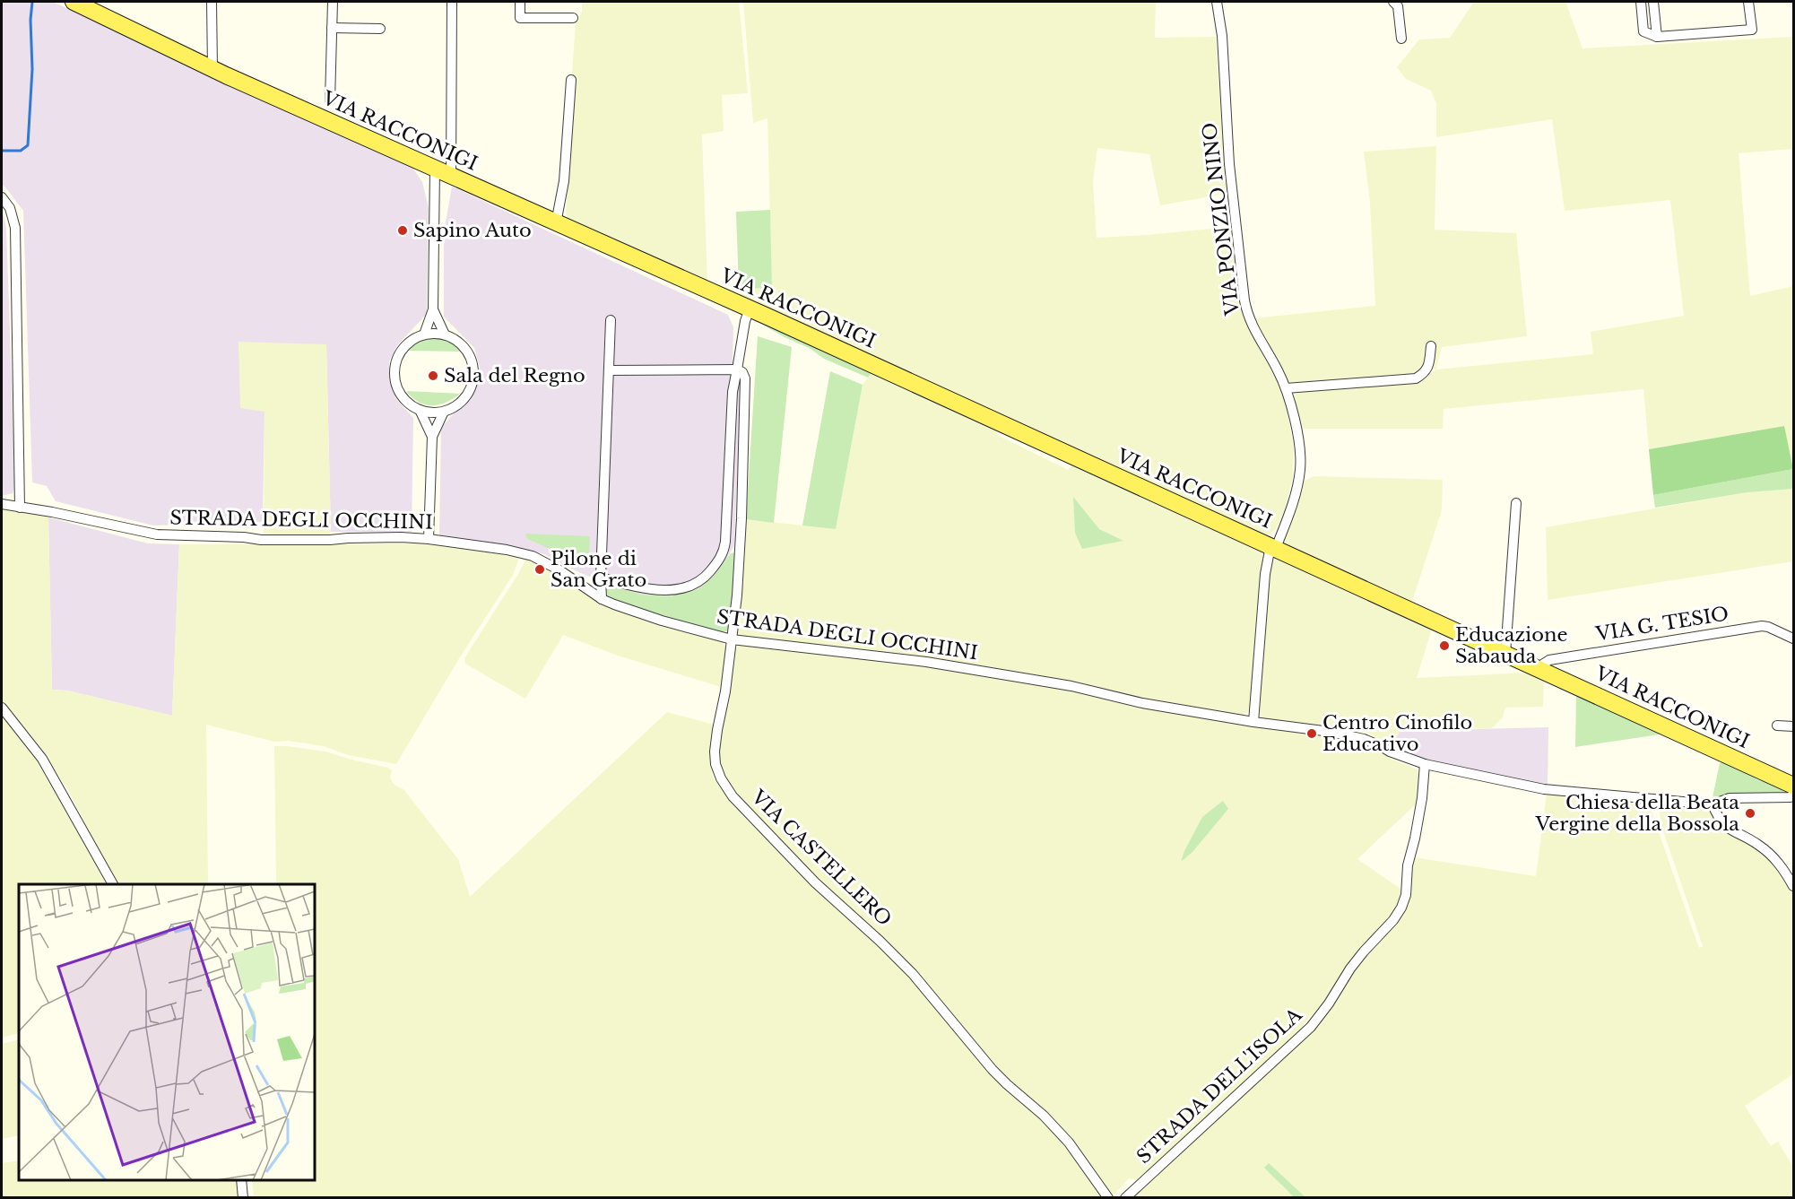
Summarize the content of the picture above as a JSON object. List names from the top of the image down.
{
  "streets": {
    "main road": ["VIA RACCONIGI"],
    "street": [
      "VIA PONZIO NINO",
      "STRADA DEGLI OCCHINI",
      "VIA G. TESIO",
      "VIA CASTELLERO",
      "STRADA DELL'ISOLA"
    ]
  },
  "crossings": [
    ["VIA RACCONIGI", "VIA PONZIO NINO"],
    ["VIA RACCONIGI", "VIA G. TESIO"],
    ["VIA RACCONIGI", "VIA CASTELLERO"],
    ["VIA PONZIO NINO", "STRADA DEGLI OCCHINI"],
    ["STRADA DEGLI OCCHINI", "VIA CASTELLERO"],
    ["STRADA DEGLI OCCHINI", "STRADA DELL'ISOLA"]
  ],
  "places": [
    "Sapino Auto",
    "Sala del Regno",
    "Pilone di San Grato",
    "Educazione Sabauda",
    "Centro Cinofilo Educativo",
    "Chiesa della Beata Vergine della Bossola"
  ]
}
